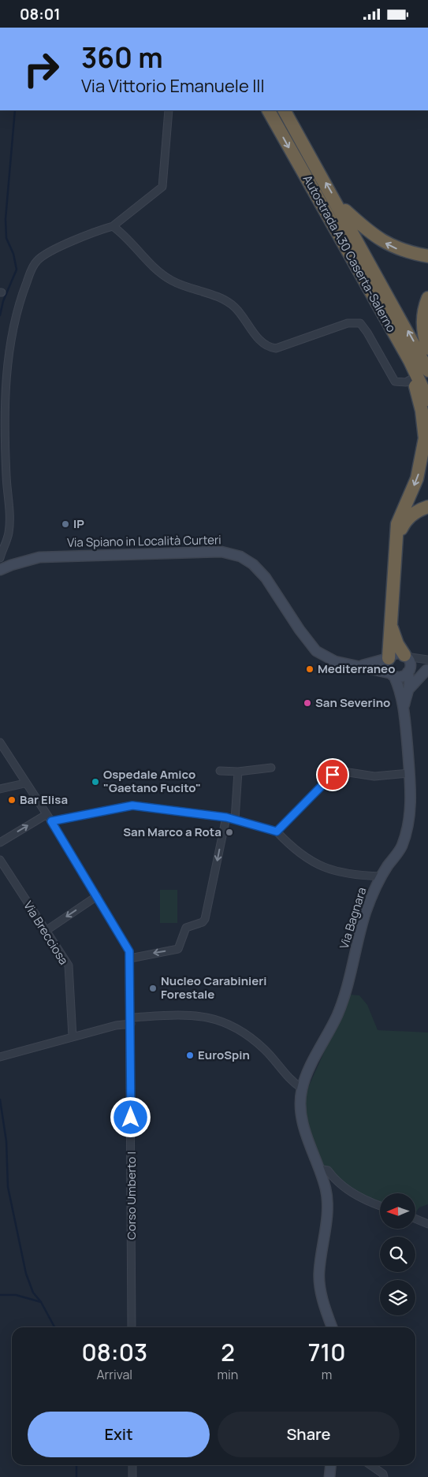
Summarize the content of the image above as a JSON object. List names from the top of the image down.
{
  "streets": {
    "highway": ["Autostrada A30 Caserta-Salerno"],
    "main road": ["Via Spiano in Località Curteri", "Via Bagnara"],
    "street": ["Via Brecciosa", "Corso Umberto I"]
  },
  "crossings": [
    ["Via Spiano in Località Curteri", "Via Bagnara"]
  ],
  "places": [
    "IP",
    "Mediterraneo",
    "San Severino",
    "Ospedale Amico \"Gaetano Fucito\"",
    "Bar Elisa",
    "San Marco a Rota",
    "Nucleo Carabinieri Forestale",
    "EuroSpin"
  ],
  "north": "left",
  "page": {
    "status": "08:01",
    "turn": ["360 m", "Via Vittorio Emanuele III"],
    "eta": [
      "08:03",
      "Arrival",
      "2",
      "min",
      "710",
      "m"
    ],
    "buttons": ["Exit", "Share"]
  }
}
